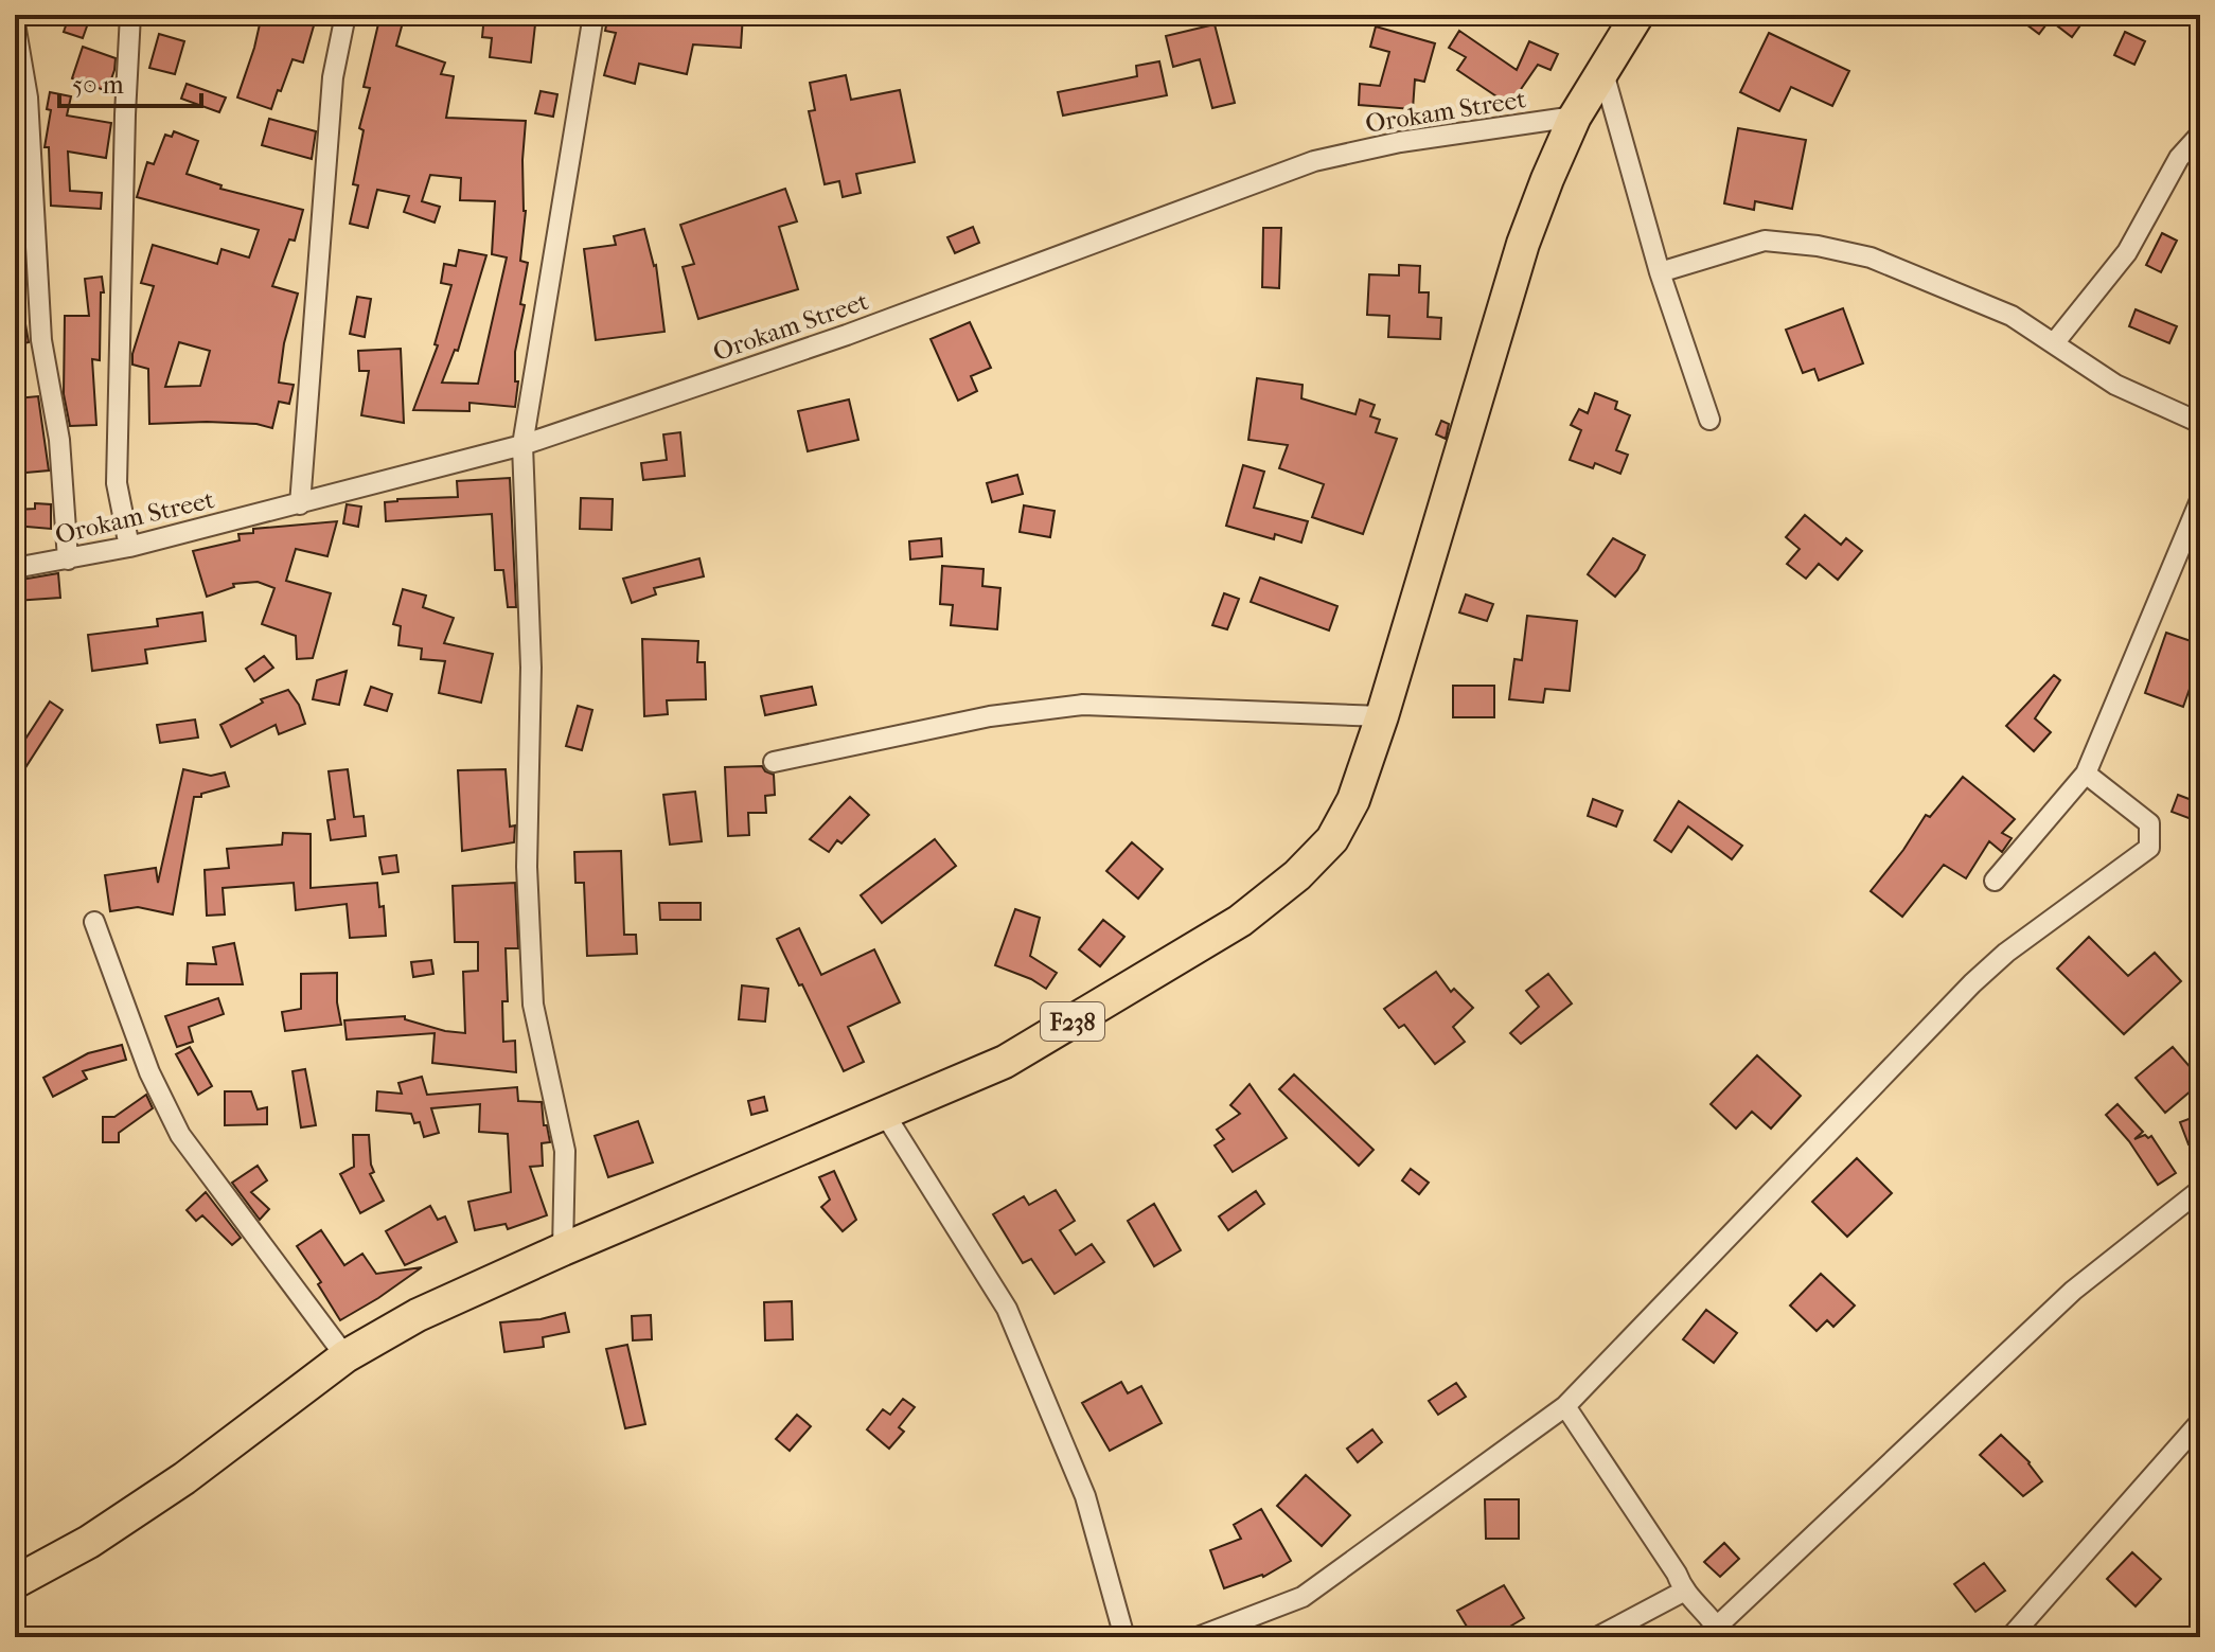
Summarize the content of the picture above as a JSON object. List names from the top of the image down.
{
  "streets": {
    "main road": ["F238"],
    "street": ["Orokam Street"]
  },
  "crossings": [
    ["Orokam Street", "F238"]
  ],
  "scale_bar": "50 m"
}
